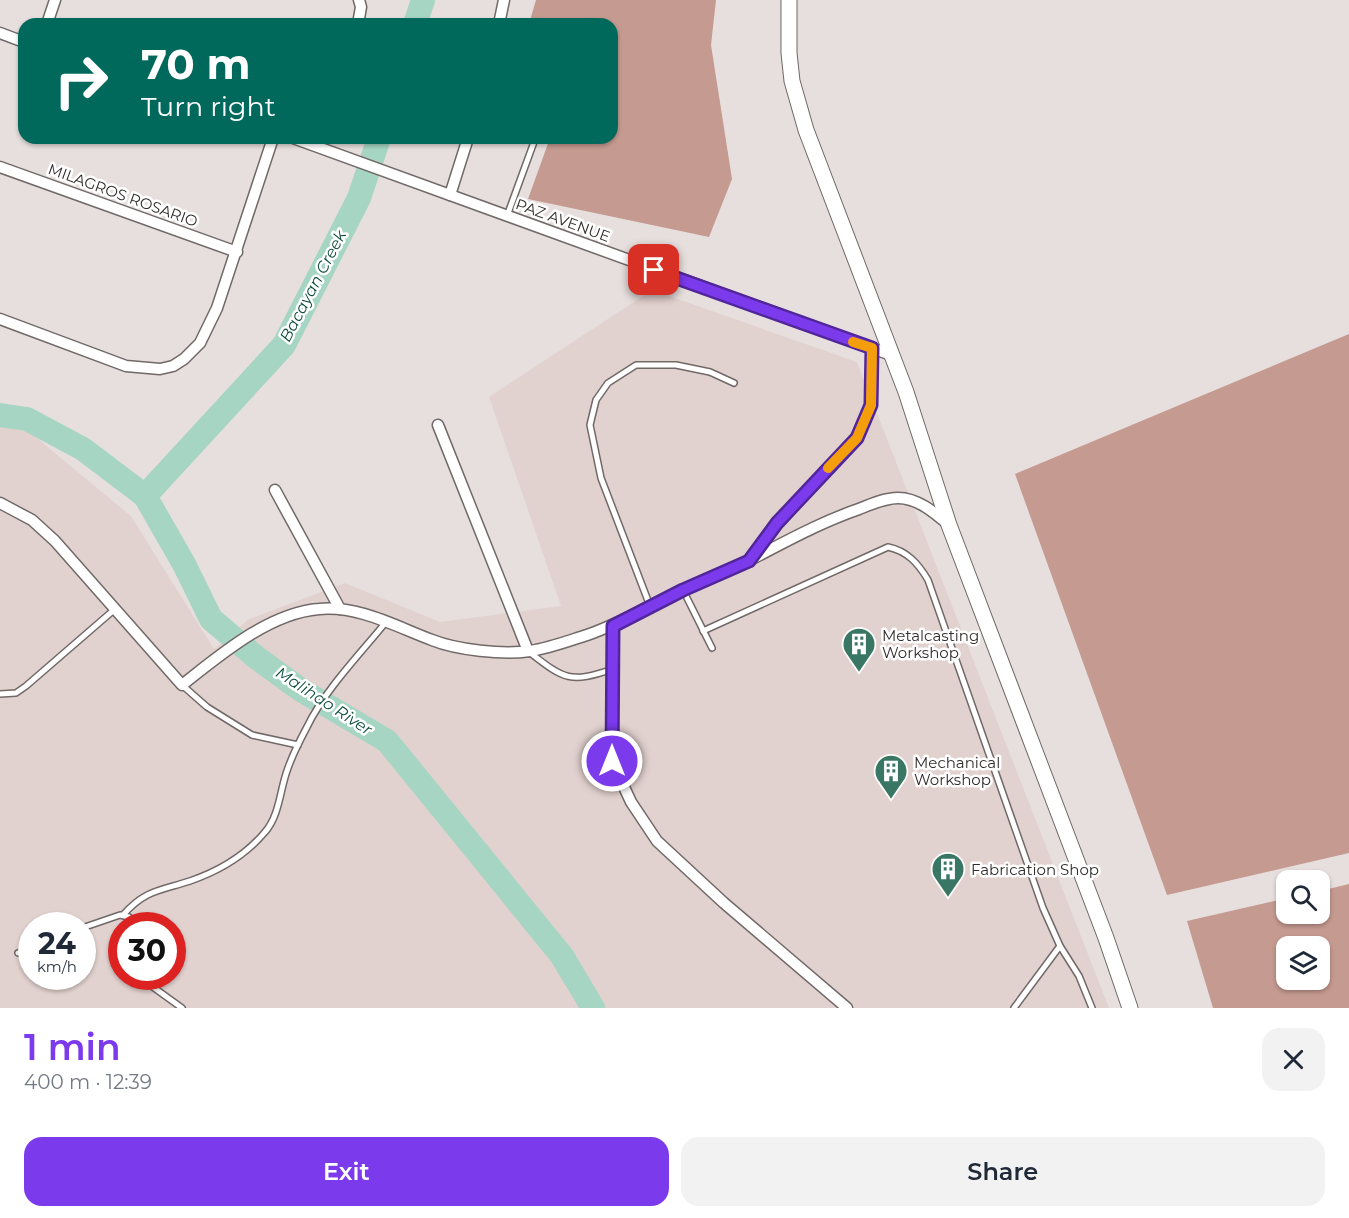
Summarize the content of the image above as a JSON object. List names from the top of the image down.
{
  "streets": {
    "street": ["MILAGROS ROSARIO", "PAZ AVENUE"]
  },
  "water": ["Bacayan Creek", "Malihao River"],
  "places": {
    "building": ["Metalcasting Workshop", "Mechanical Workshop", "Fabrication Shop"]
  },
  "page": {
    "turn": ["70 m", "Turn right"],
    "speed": "24 km/h",
    "limit": "30",
    "heading": ["1 min", "400 m · 12:39"],
    "buttons": ["Exit", "Share"]
  }
}
